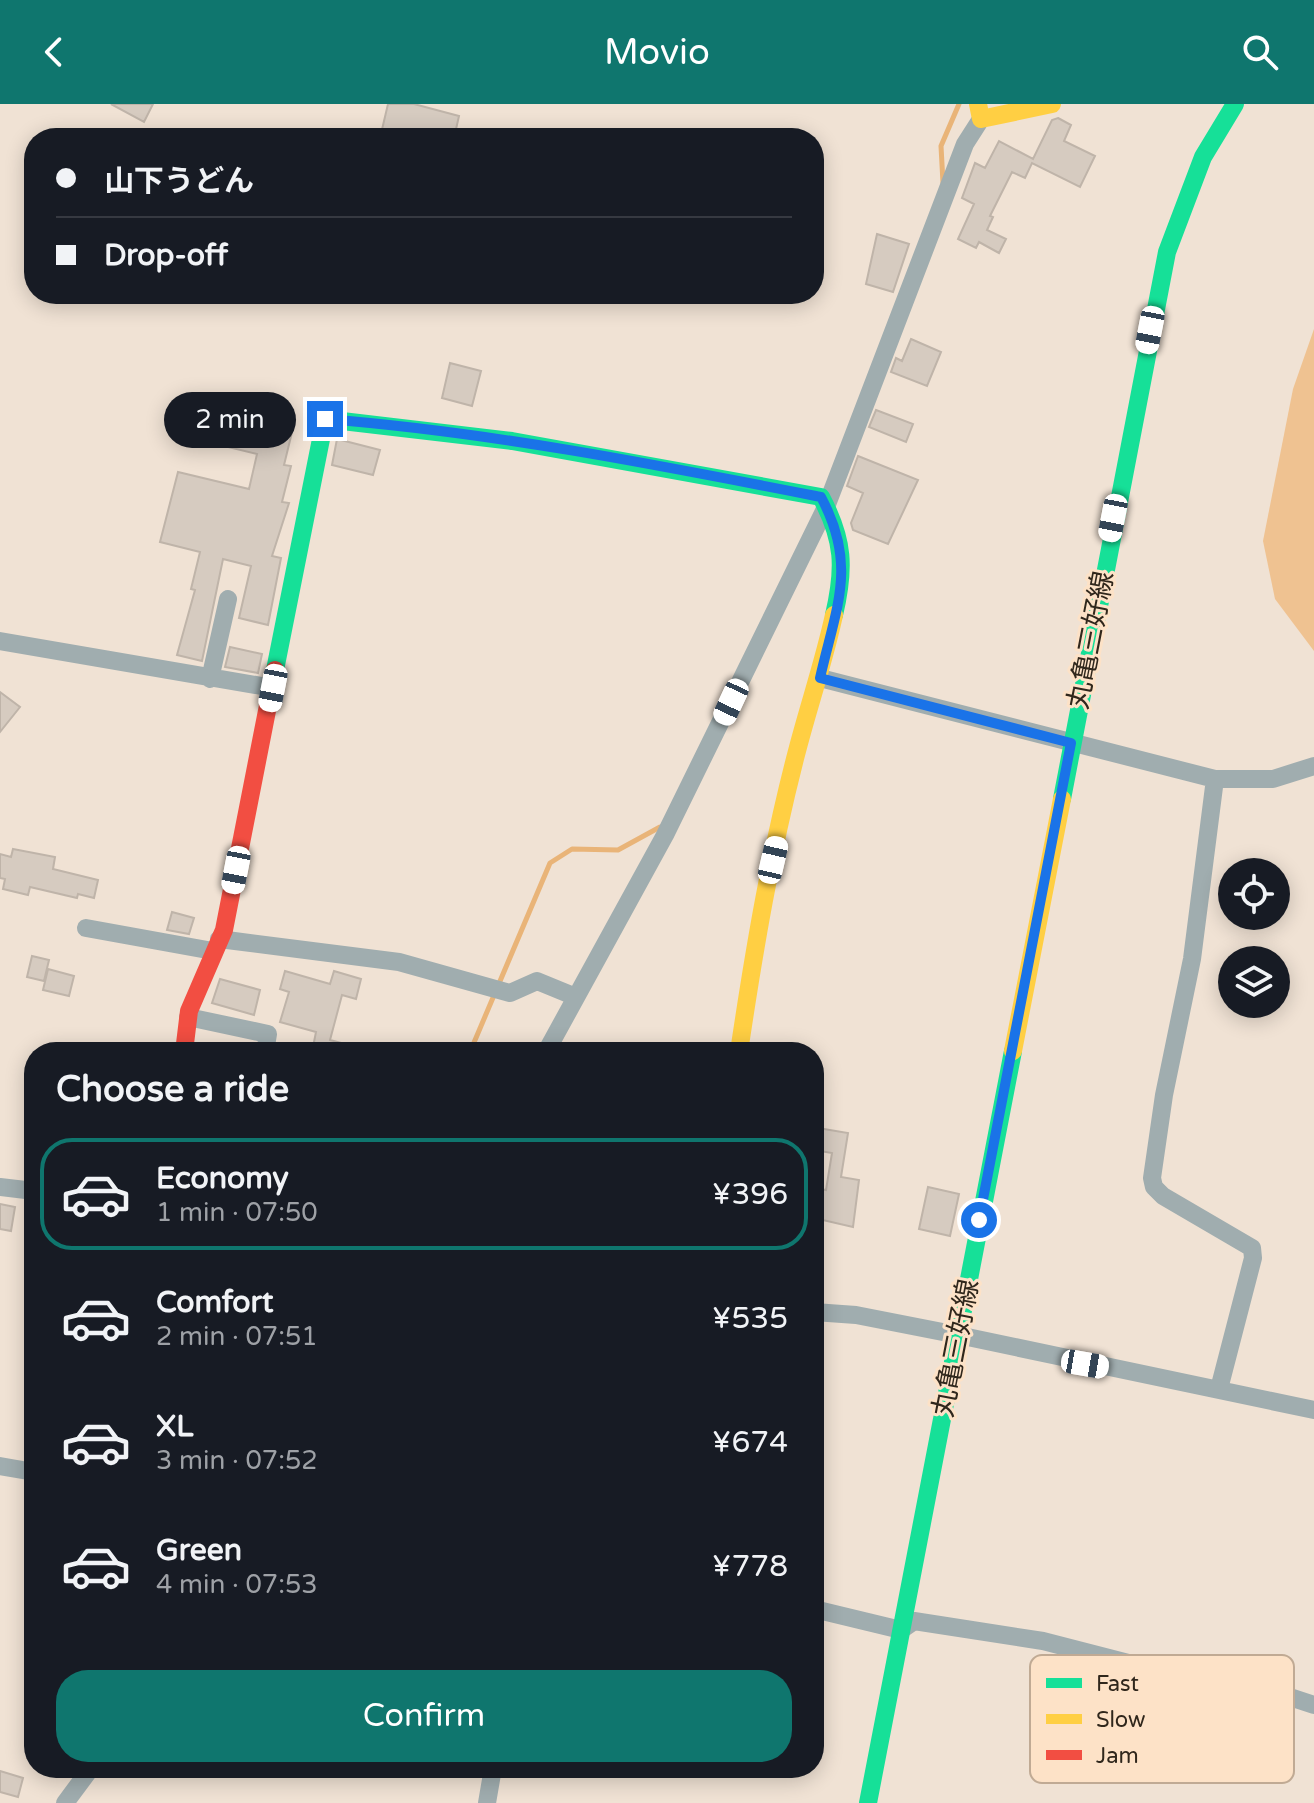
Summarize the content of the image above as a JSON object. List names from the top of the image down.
{
  "streets": {
    "main road": ["丸亀三好線"]
  },
  "legend": ["Fast", "Slow", "Jam"],
  "page": {
    "header": "Movio",
    "banner": ["山下うどん", "Drop-off"],
    "bubble": "2 min",
    "heading": "Choose a ride",
    "list": [
      {
        "name": "Economy",
        "note": "1 min · 07:50",
        "value": "¥396"
      },
      {
        "name": "Comfort",
        "note": "2 min · 07:51",
        "value": "¥535"
      },
      {
        "name": "XL",
        "note": "3 min · 07:52",
        "value": "¥674"
      },
      {
        "name": "Green",
        "note": "4 min · 07:53",
        "value": "¥778"
      }
    ],
    "buttons": "Confirm"
  }
}
